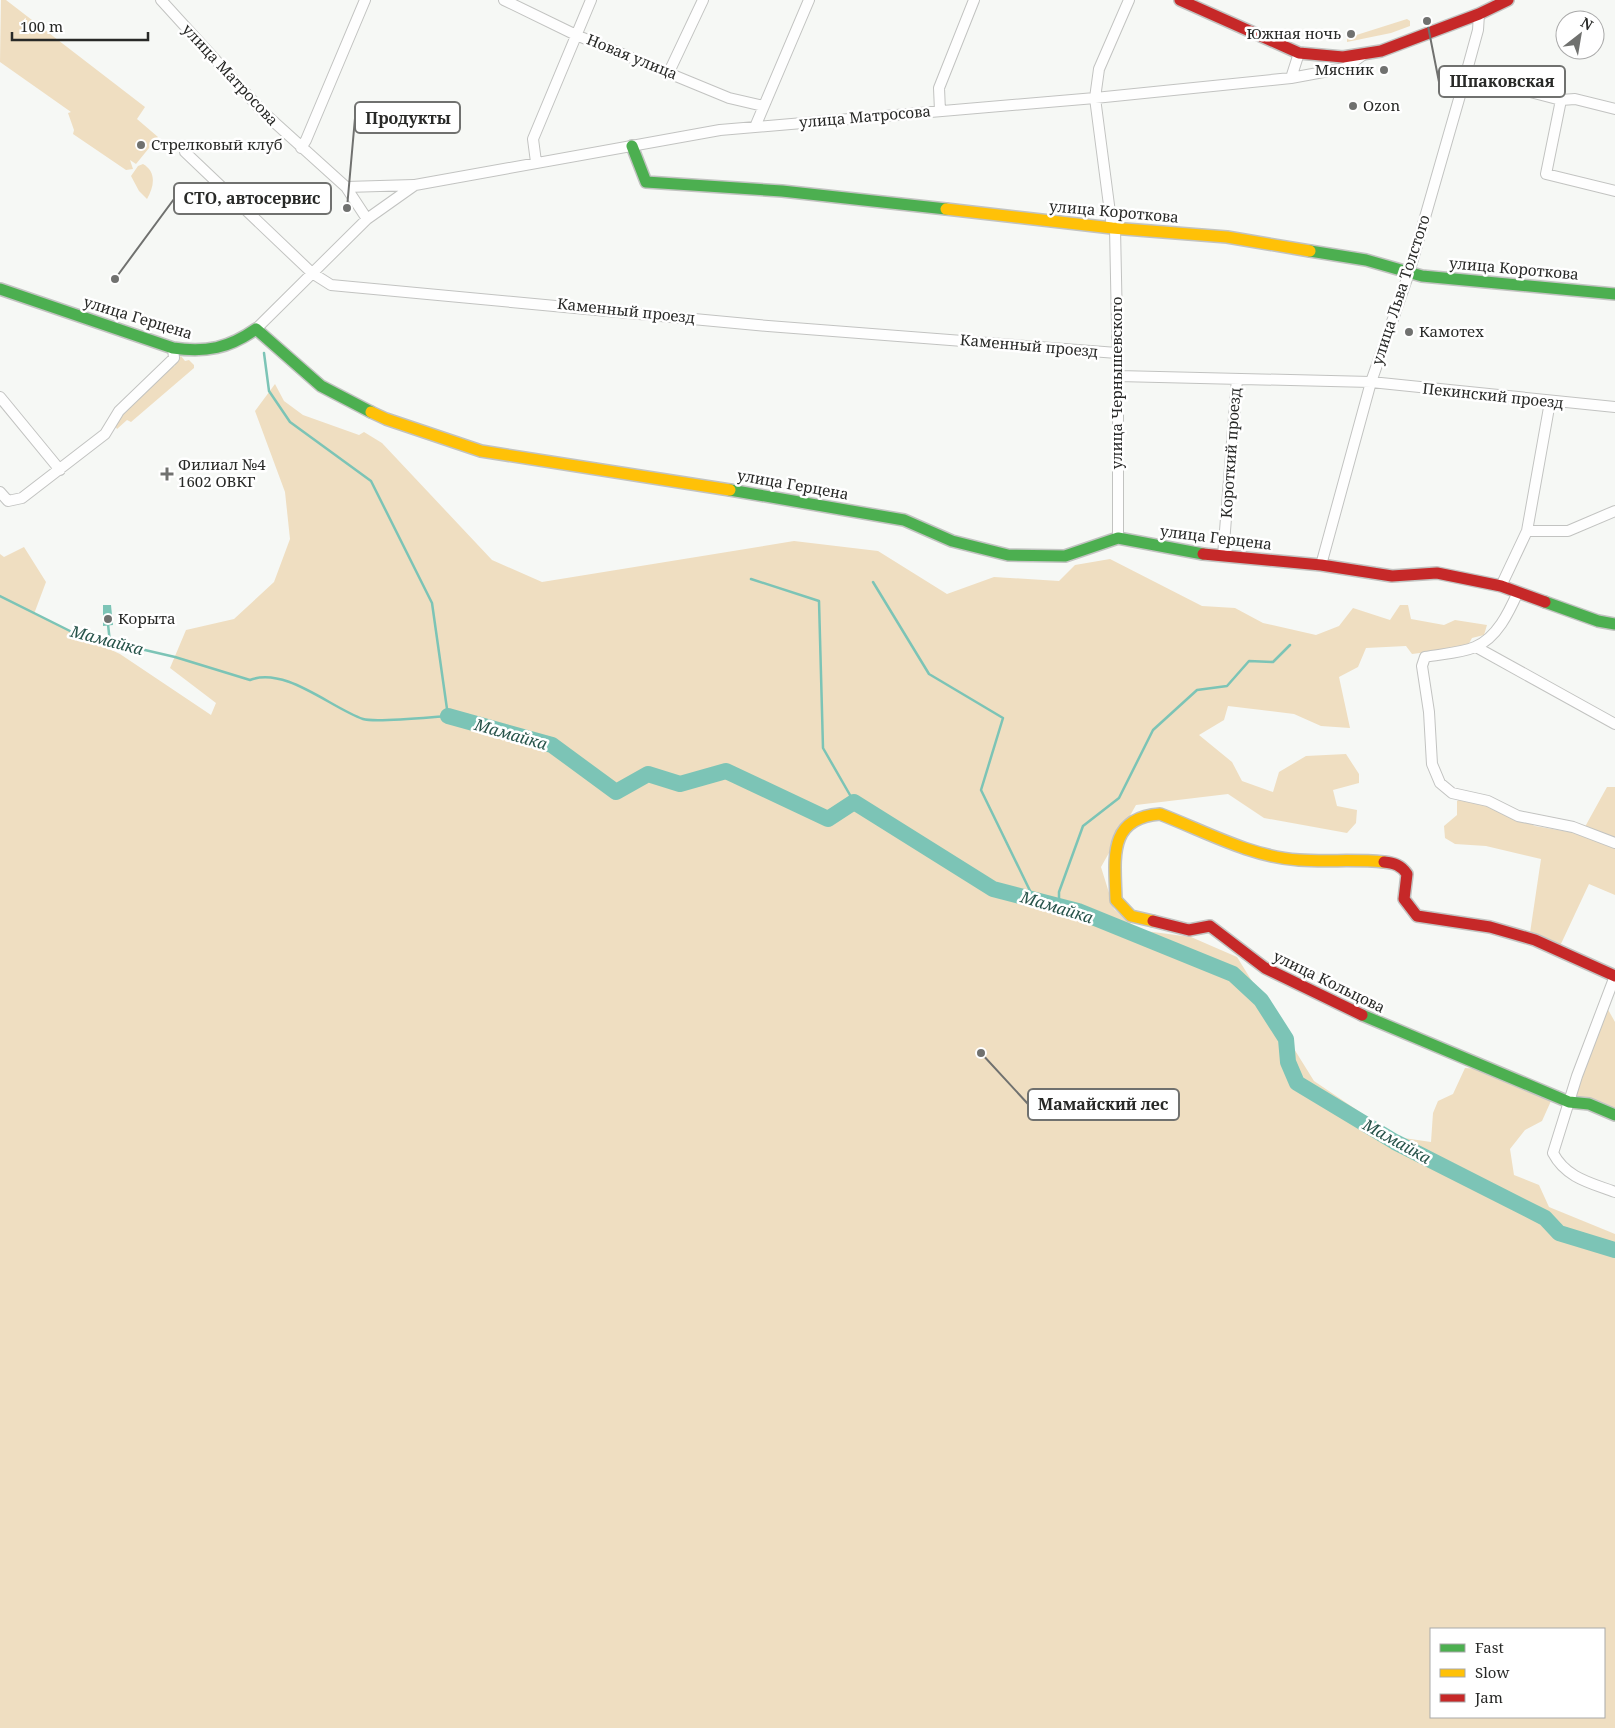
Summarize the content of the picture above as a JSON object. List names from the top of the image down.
{
  "streets": {
    "street": [
      "Новая улица",
      "улица Матросова",
      "улица Короткова",
      "улица Льва Толстого",
      "Каменный проезд",
      "улица Герцена",
      "улица Чернышевского",
      "Пекинский проезд",
      "Короткий проезд",
      "улица Кольцова"
    ]
  },
  "crossings": [
    ["улица Матросова", "улица Короткова"],
    ["улица Матросова", "Каменный проезд"],
    ["улица Матросова", "улица Герцена"],
    ["улица Матросова", "улица Чернышевского"],
    ["улица Короткова", "улица Льва Толстого"],
    ["улица Короткова", "улица Чернышевского"],
    ["улица Льва Толстого", "улица Герцена"],
    ["улица Льва Толстого", "Пекинский проезд"],
    ["Каменный проезд", "улица Чернышевского"],
    ["улица Герцена", "улица Чернышевского"],
    ["улица Герцена", "Короткий проезд"]
  ],
  "water": ["Мамайка"],
  "places": {
    "other": [
      "Шпаковская",
      "Южная ночь",
      "Мясник",
      "Ozon",
      "Стрелковый клуб",
      "Продукты",
      "СТО, автосервис",
      "Камотех",
      "Корыта",
      "Мамайский лес"
    ],
    "health": ["Филиал №4 1602 ОВКГ"]
  },
  "legend": ["Fast", "Slow", "Jam"],
  "scale_bar": "100 m",
  "north": "top right"
}
